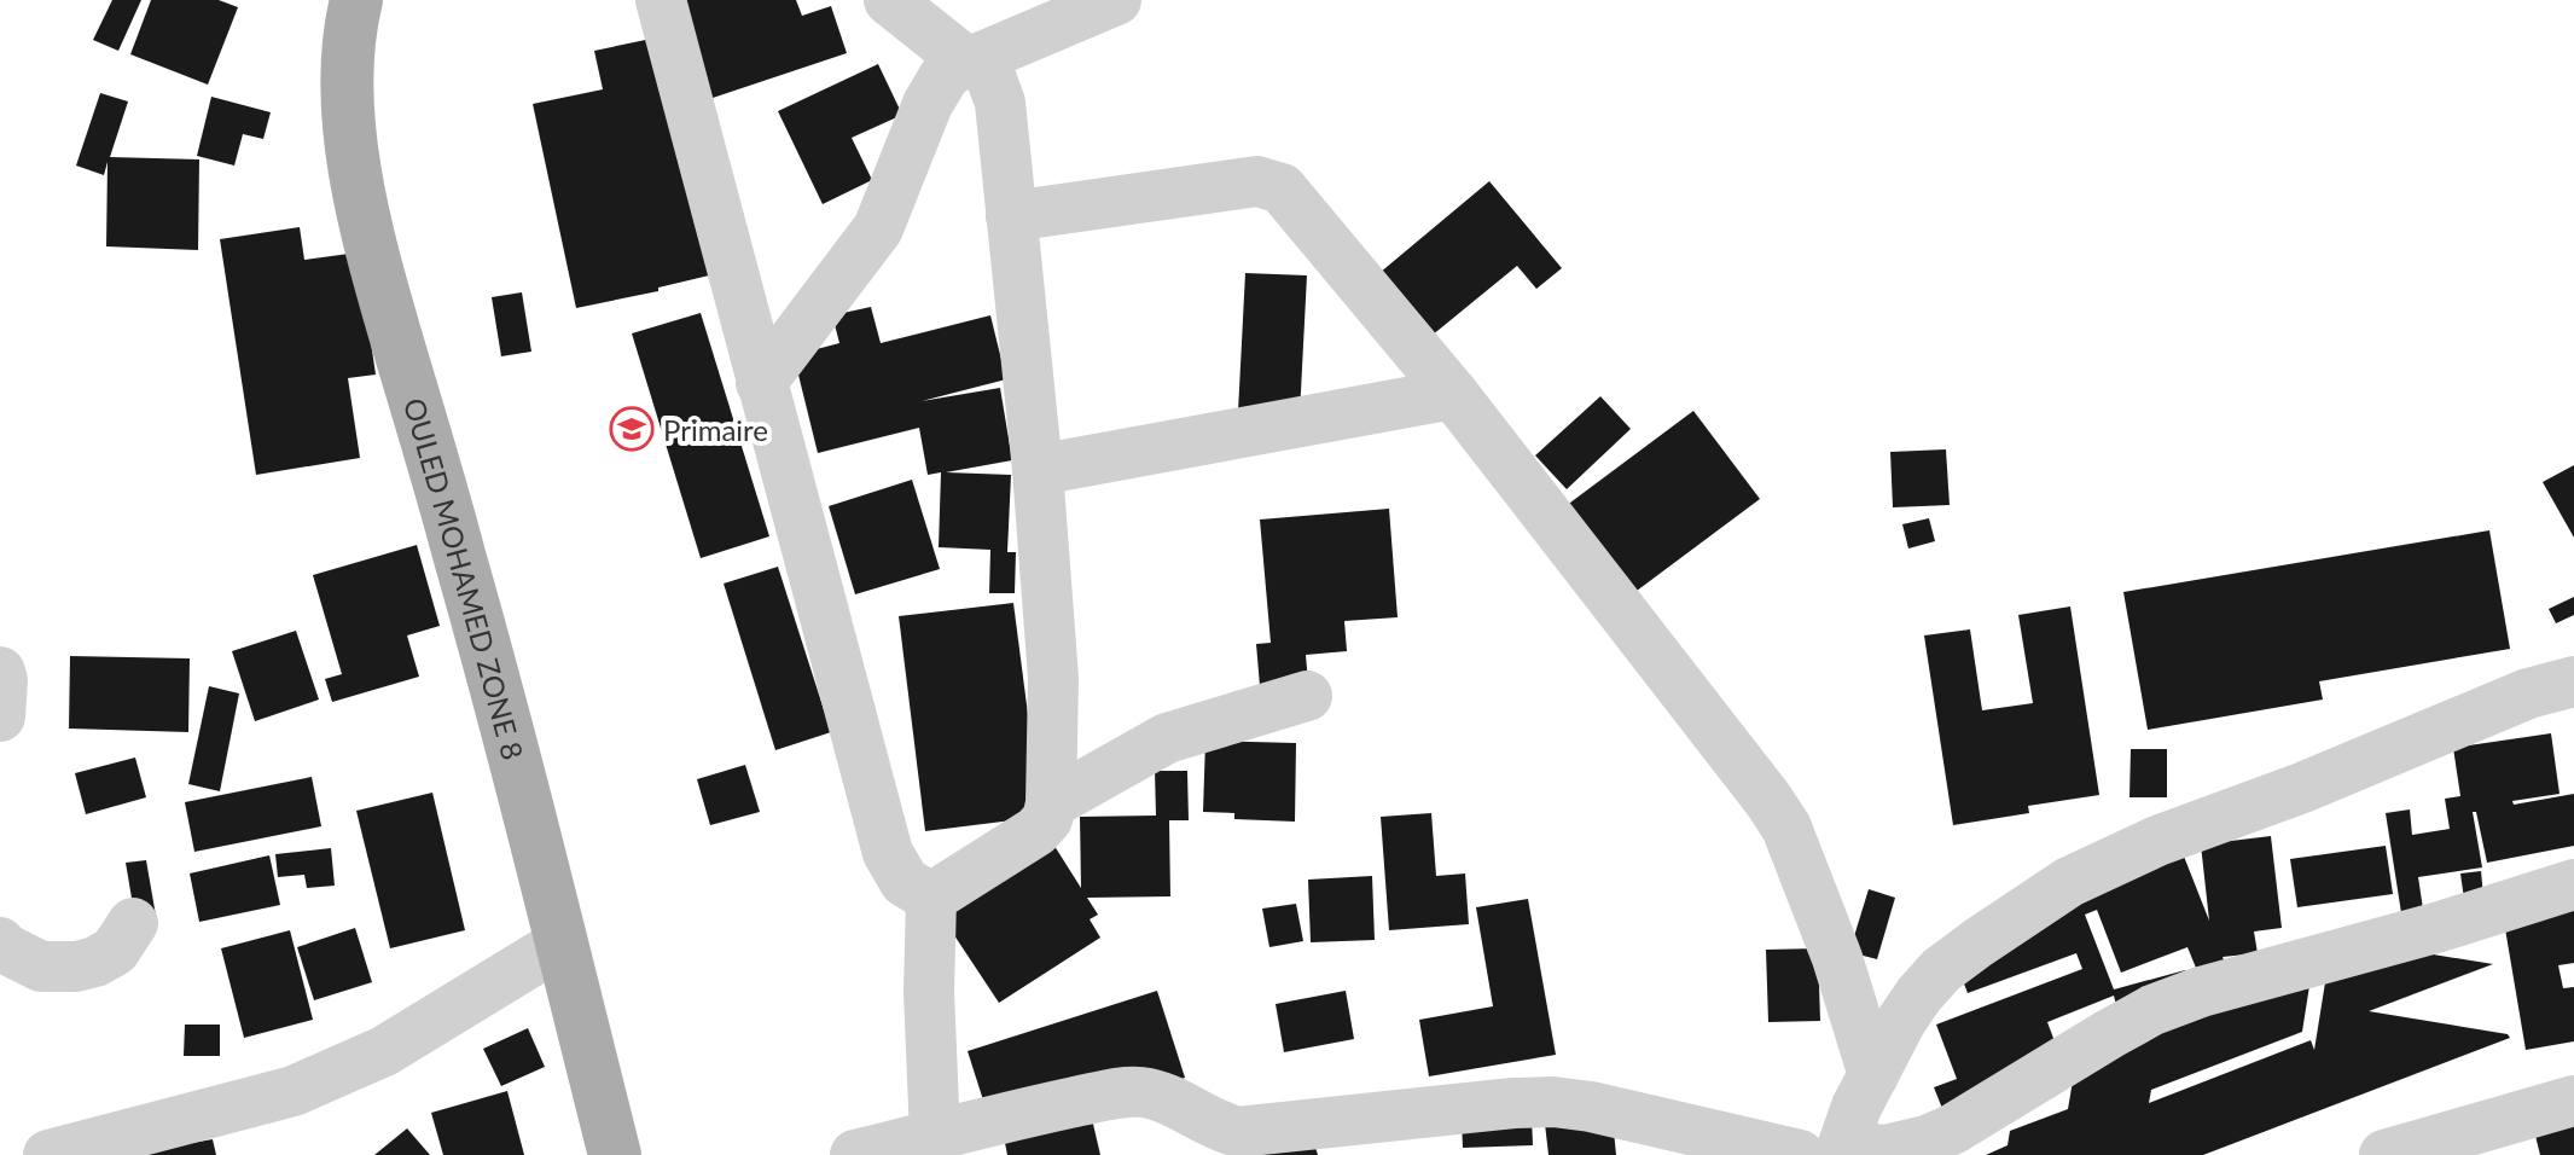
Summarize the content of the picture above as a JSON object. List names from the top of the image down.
{
  "streets": {
    "main road": ["OULED MOHAMED ZONE 8"]
  },
  "places": {
    "school or university": ["Primaire"]
  }
}
